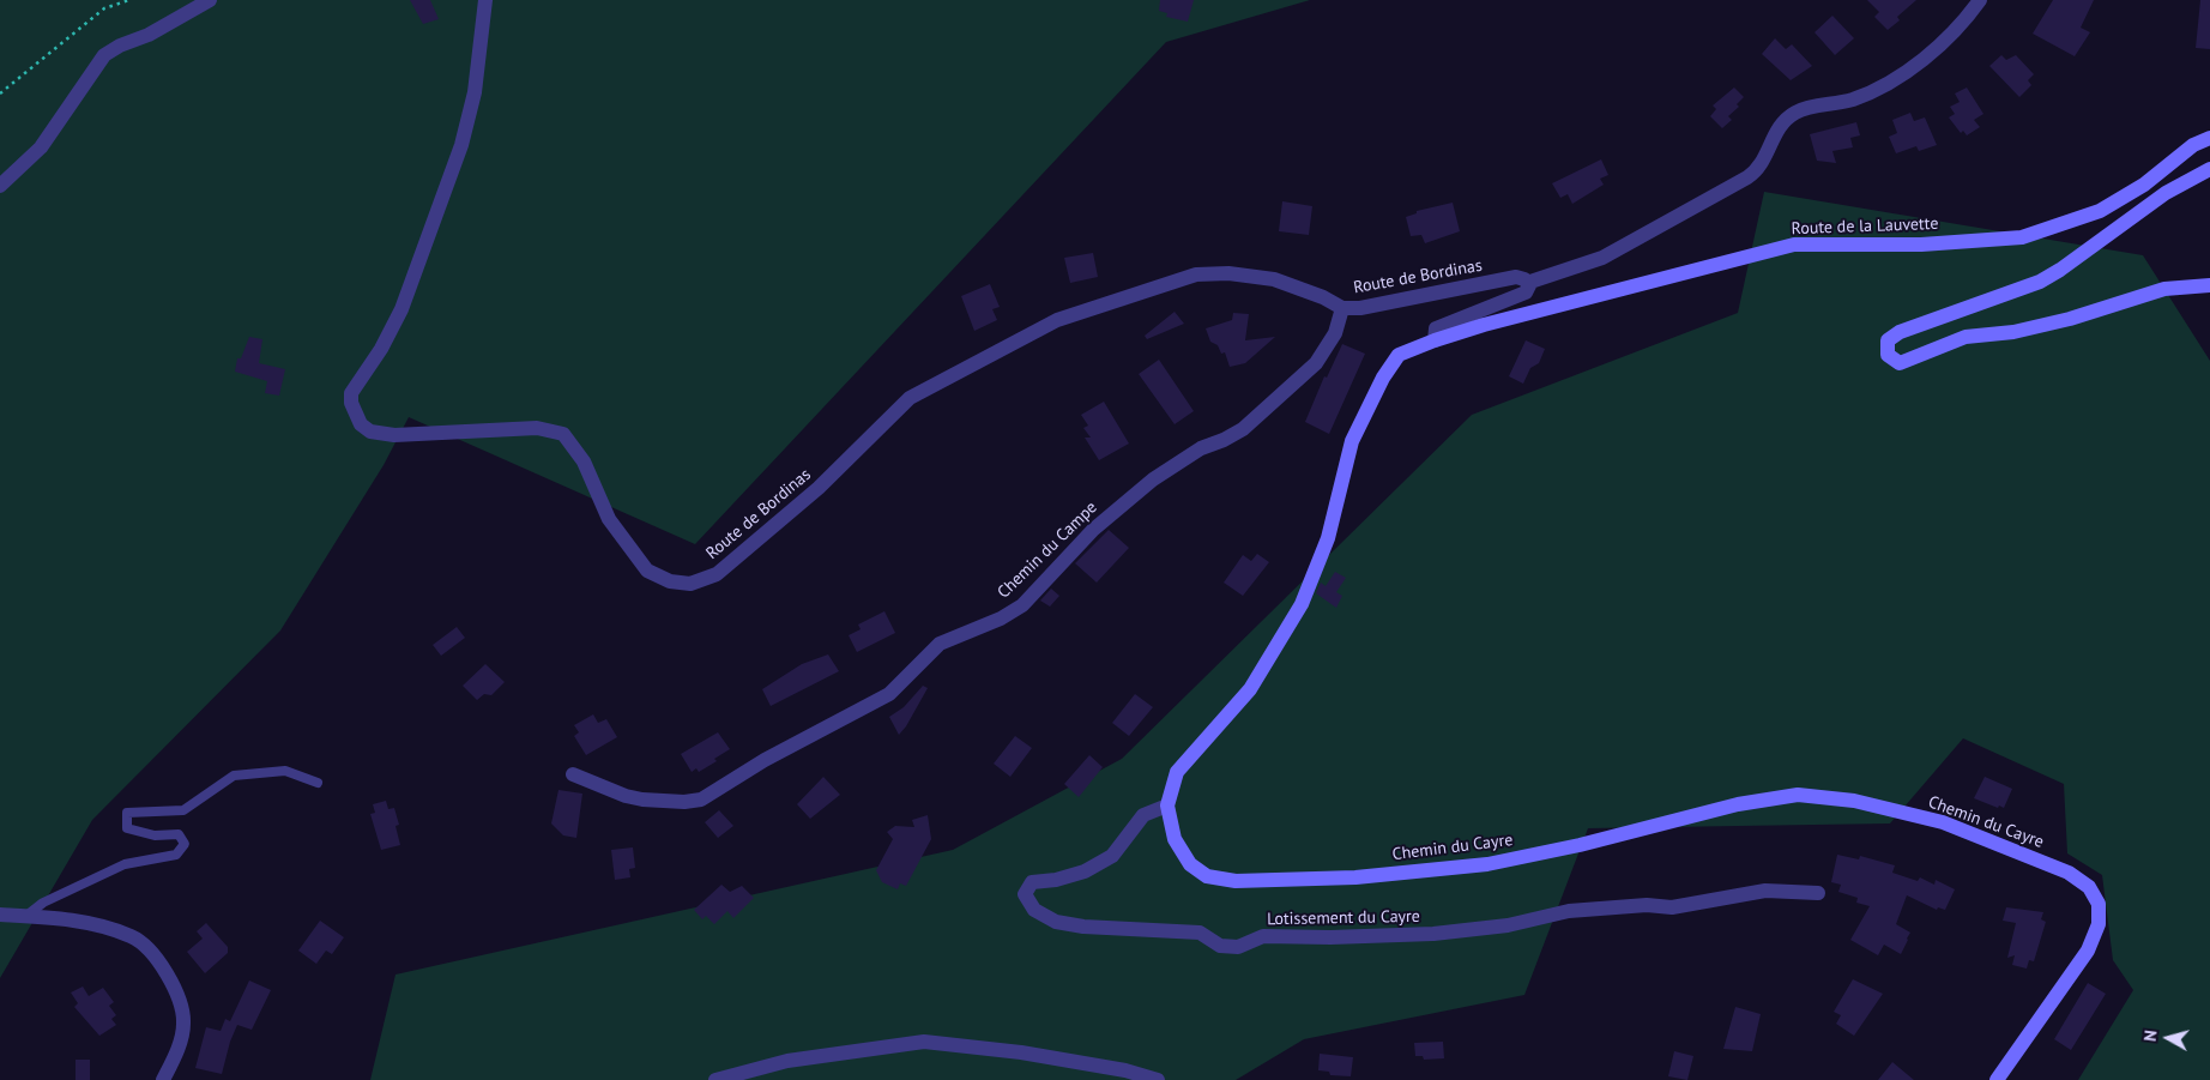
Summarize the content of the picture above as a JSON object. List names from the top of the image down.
{
  "streets": {
    "street": [
      "Route de la Lauvette",
      "Route de Bordinas",
      "Chemin du Campe",
      "Chemin du Cayre",
      "Lotissement du Cayre"
    ]
  },
  "crossings": [
    ["Route de la Lauvette", "Chemin du Cayre"],
    ["Route de Bordinas", "Chemin du Campe"],
    ["Chemin du Cayre", "Lotissement du Cayre"]
  ],
  "north": "left"
}
